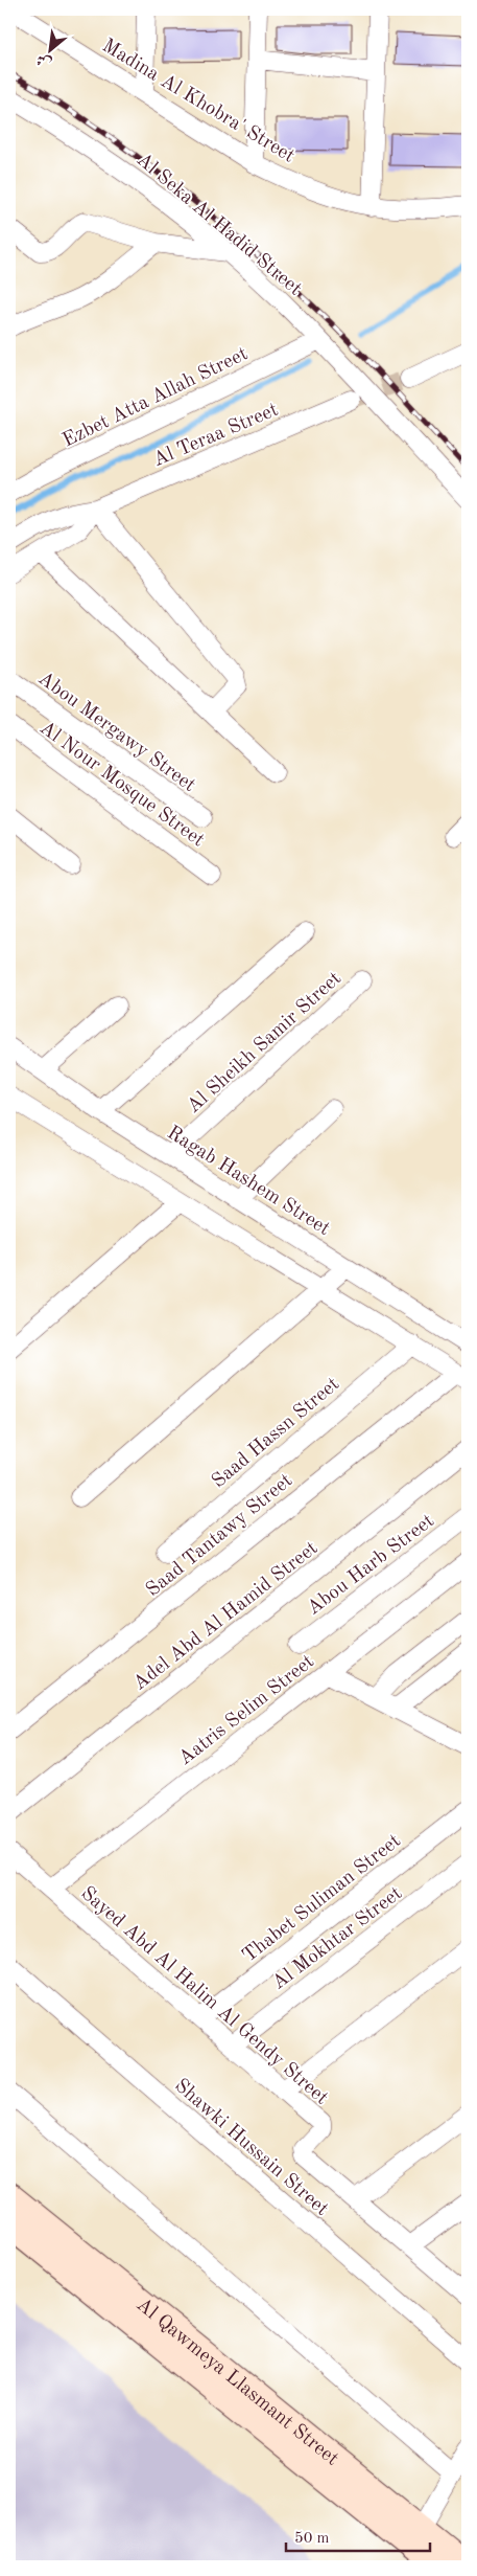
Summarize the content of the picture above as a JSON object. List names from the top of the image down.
{
  "streets": {
    "main road": ["Al Qawmeya Llasmant Street"],
    "street": [
      "Madina Al Khobra' Street",
      "Al Seka Al Hadid Street",
      "Ezbet Atta Allah Street",
      "Al Teraa Street",
      "Abou Mergawy Street",
      "Al Nour Mosque Street",
      "Al Sheikh Samir Street",
      "Ragab Hashem Street",
      "Saad Hassn Street",
      "Saad Tantawy Street",
      "Abou Harb Street",
      "Adel Abd Al Hamid Street",
      "Aatris Selim Street",
      "Thabet Suliman Street",
      "Al Mokhtar Street",
      "Sayed Abd Al Halim Al Gendy Street",
      "Shawki Hussain Street"
    ]
  },
  "crossings": [
    ["Al Seka Al Hadid Street", "Ezbet Atta Allah Street"],
    ["Al Sheikh Samir Street", "Ragab Hashem Street"],
    ["Aatris Selim Street", "Sayed Abd Al Halim Al Gendy Street"],
    ["Thabet Suliman Street", "Sayed Abd Al Halim Al Gendy Street"],
    ["Al Mokhtar Street", "Sayed Abd Al Halim Al Gendy Street"]
  ],
  "scale_bar": "50 m",
  "north": "bottom left"
}
